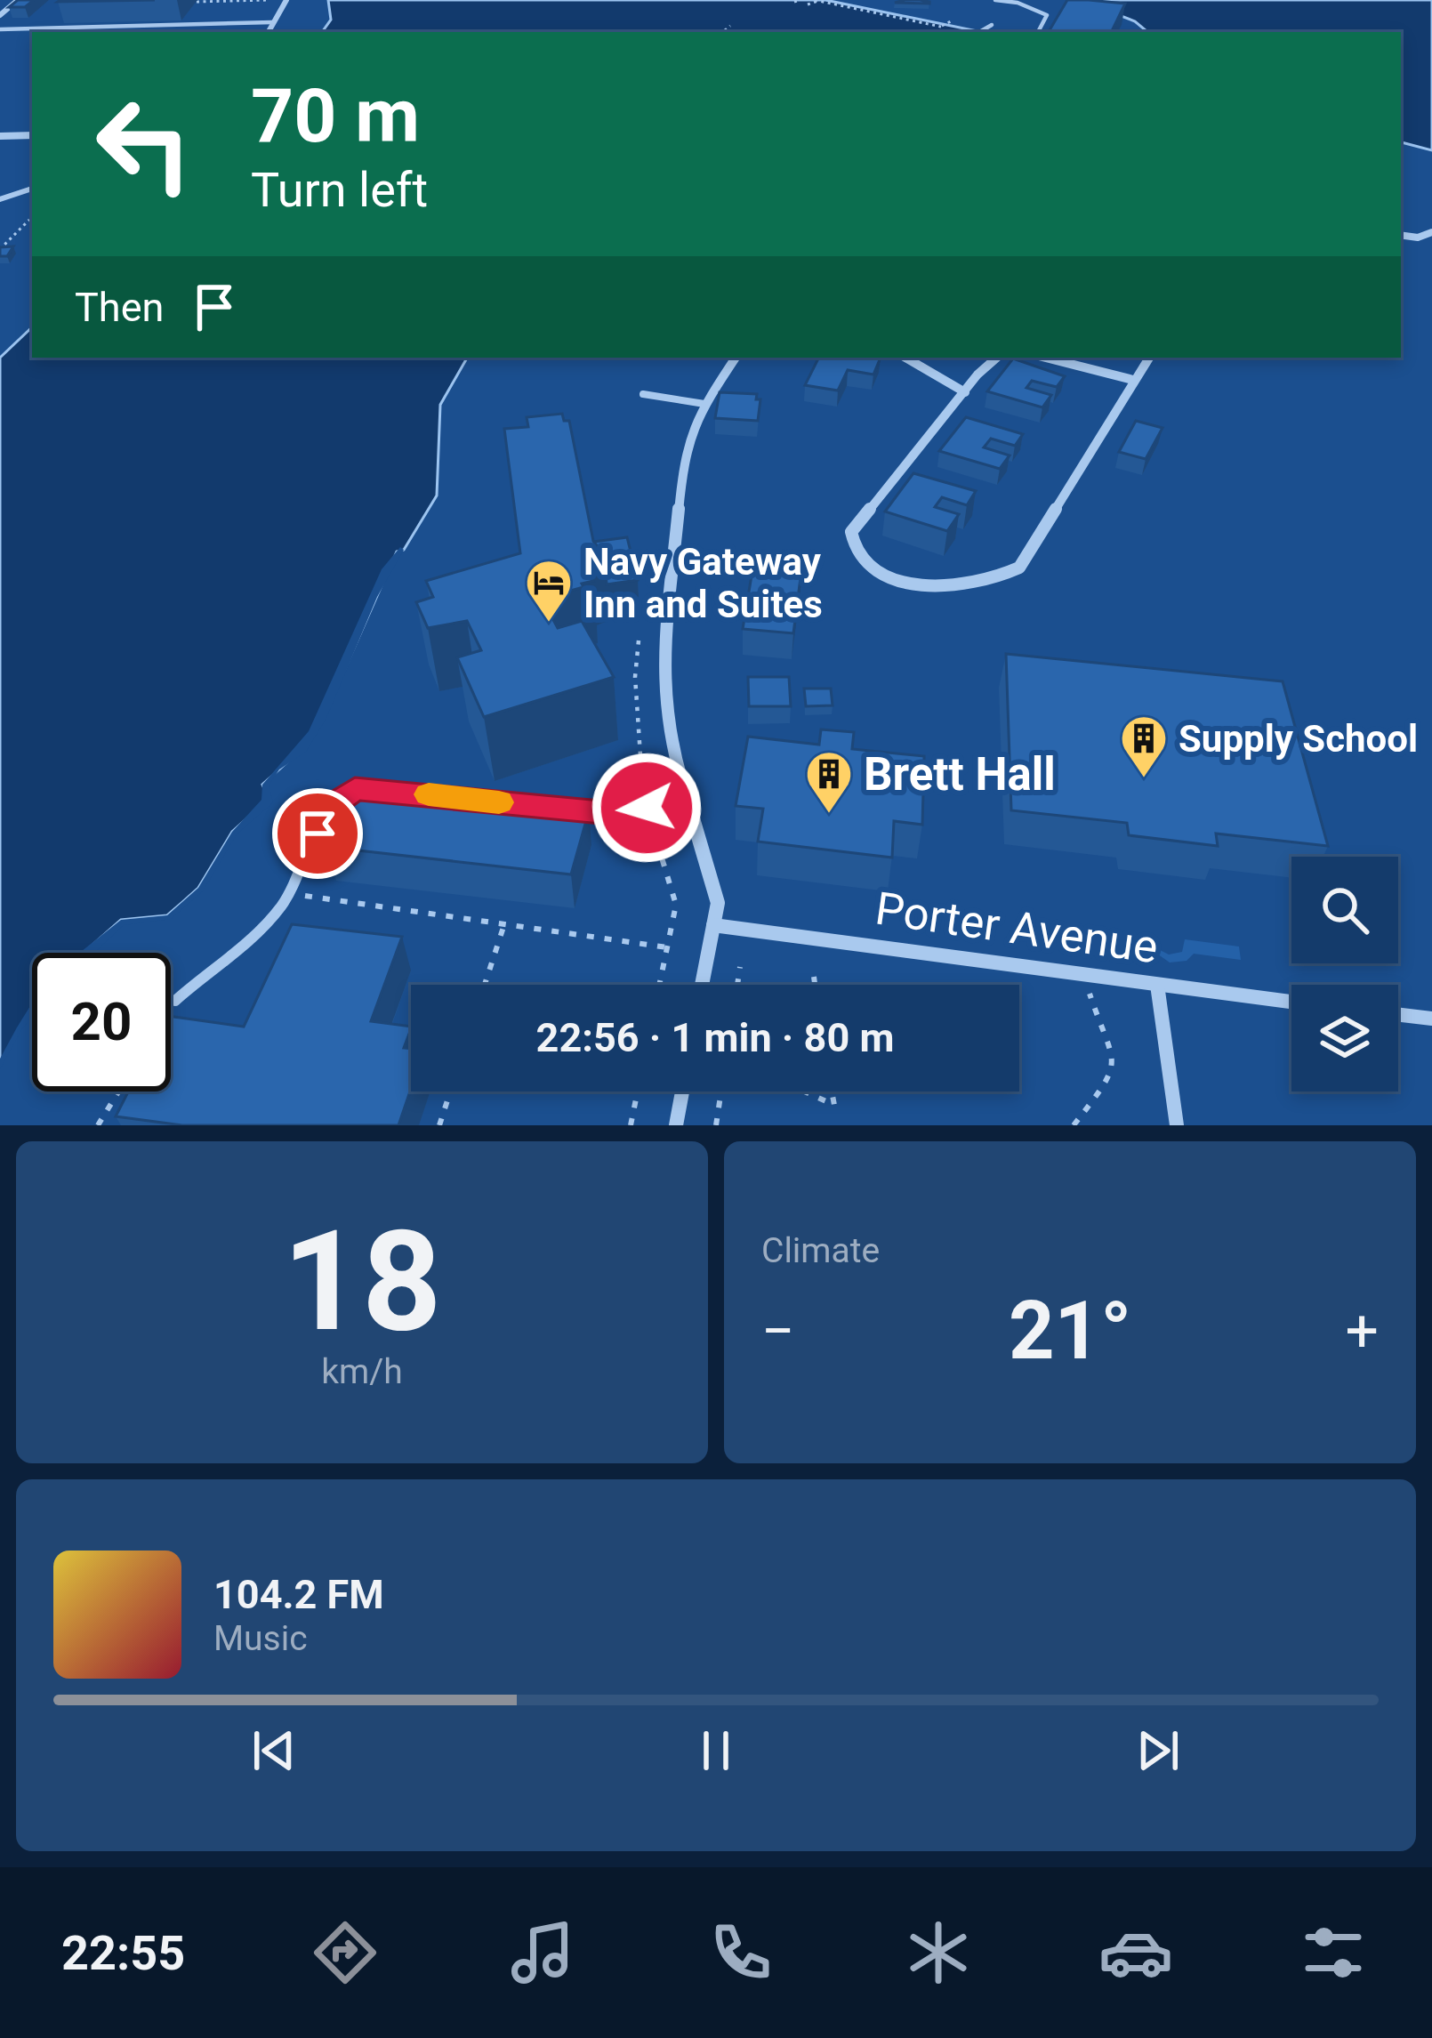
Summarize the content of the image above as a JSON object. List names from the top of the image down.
{
  "streets": {
    "street": ["Porter Avenue"]
  },
  "places": {
    "hotel": ["Navy Gateway Inn and Suites"],
    "building": ["Supply School", "Brett Hall"]
  },
  "page": {
    "turn": ["70 m", "Turn left"],
    "then": "Then",
    "limit": "20",
    "trip": "22:56 · 1 min · 80 m",
    "tile": [
      ["18", "km/h"],
      "Climate"
    ],
    "heat": ["−", "21°", "+"],
    "song": ["104.2 FM", "Music"],
    "tabs": "22:55"
  }
}
